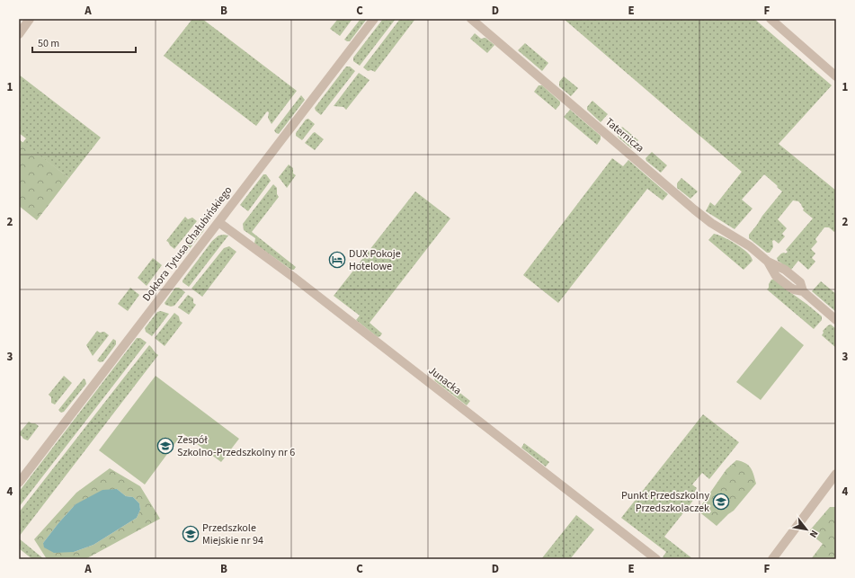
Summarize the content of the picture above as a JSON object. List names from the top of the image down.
{
  "streets": {
    "street": ["Taternicza", "Doktora Tytusa Chałubińskiego", "Junacka"]
  },
  "crossings": [
    ["Doktora Tytusa Chałubińskiego", "Junacka"]
  ],
  "places": {
    "hotel": ["DUX Pokoje Hotelowe"],
    "school or university": ["Zespół Szkolno-Przedszkolny nr 6", "Punkt Przedszkolny Przedszkolaczek", "Przedszkole Miejskie nr 94"]
  },
  "scale_bar": "50 m",
  "north": "bottom right",
  "grid": {
    "columns": [
      "A",
      "B",
      "C",
      "D",
      "E",
      "F"
    ],
    "rows": [
      "1",
      "2",
      "3",
      "4"
    ]
  }
}
